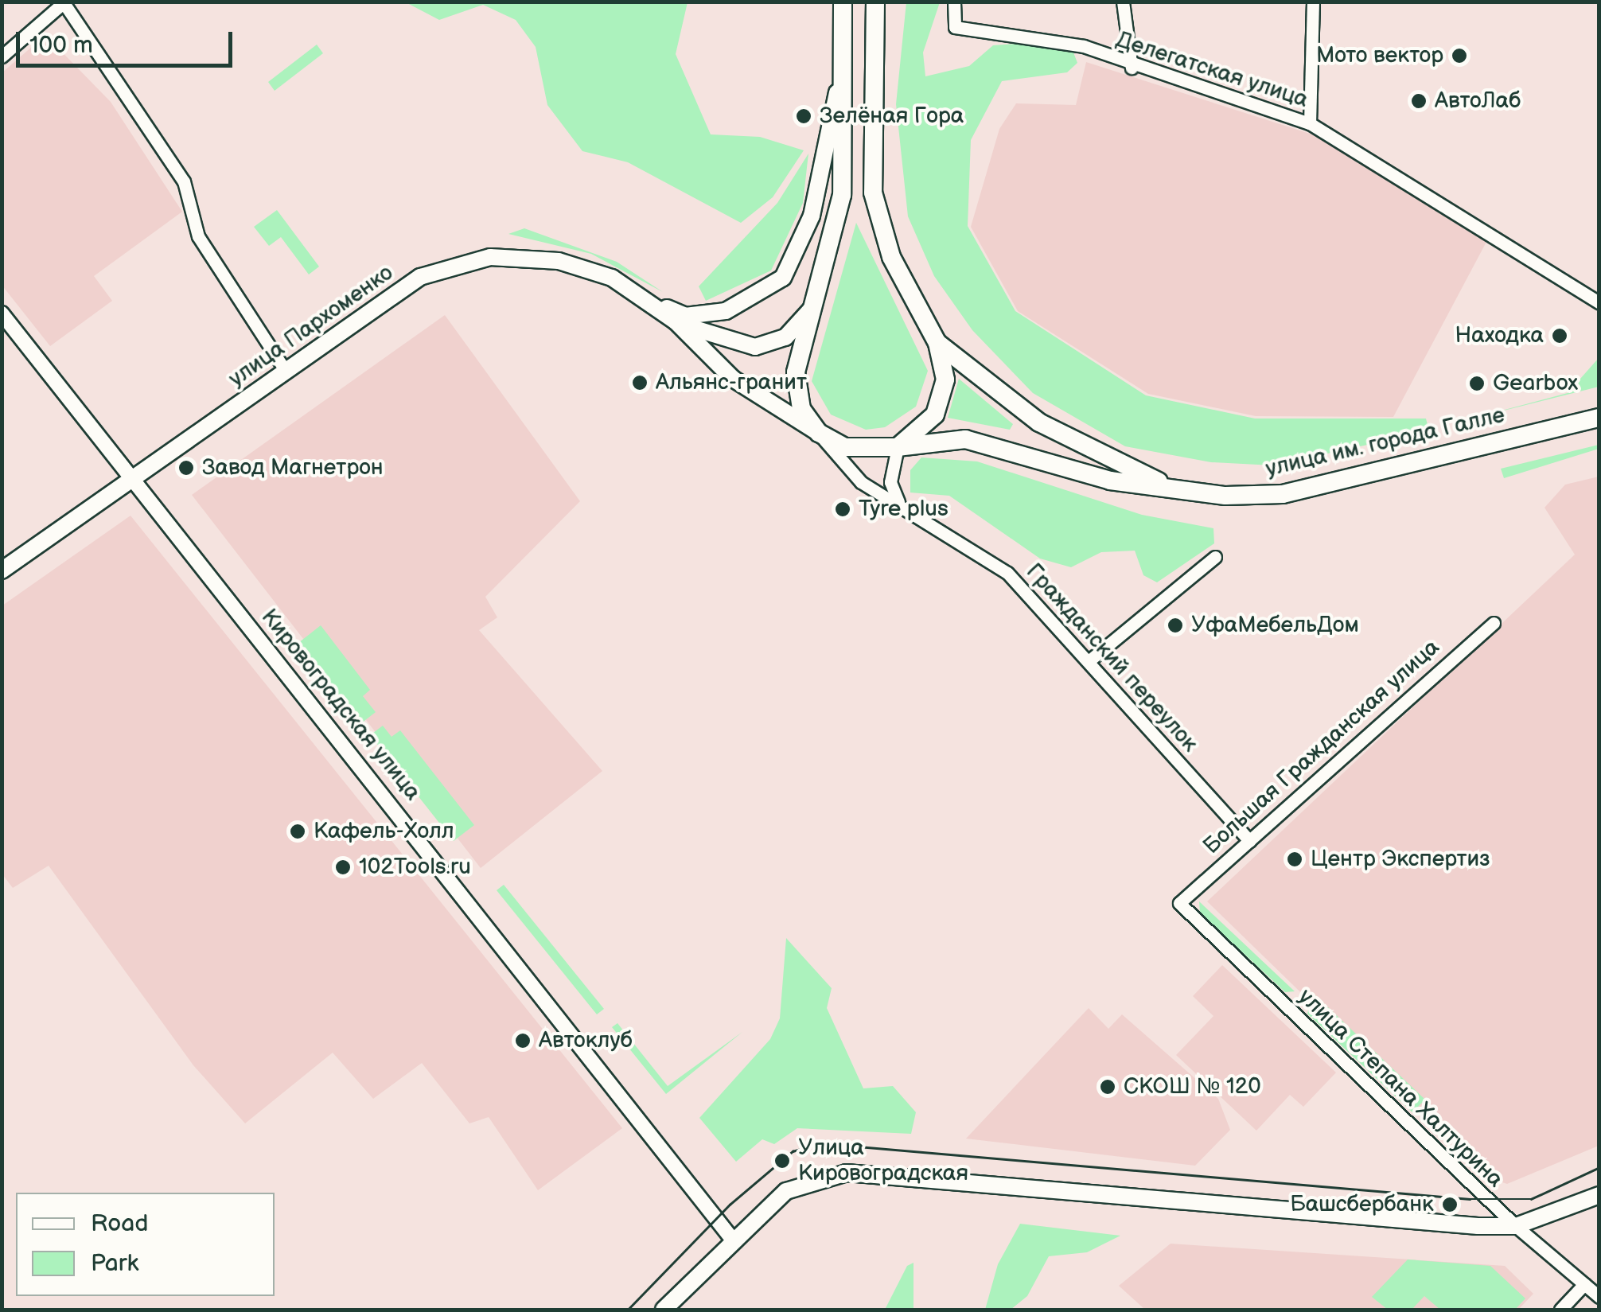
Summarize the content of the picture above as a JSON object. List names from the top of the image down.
{
  "streets": {
    "main road": ["улица Пархоменко", "улица им. города Галле"],
    "street": [
      "Делегатская улица",
      "Гражданский переулок",
      "Кировоградская улица",
      "Большая Гражданская улица",
      "улица Степана Халтурина"
    ]
  },
  "crossings": [
    ["улица Пархоменко", "улица им. города Галле"],
    ["улица Пархоменко", "Гражданский переулок"],
    ["улица Пархоменко", "Кировоградская улица"],
    ["улица им. города Галле", "Гражданский переулок"],
    ["Гражданский переулок", "Большая Гражданская улица"],
    ["Большая Гражданская улица", "улица Степана Халтурина"]
  ],
  "places": [
    "Мото вектор",
    "АвтоЛаб",
    "Зелёная Гора",
    "Находка",
    "Альянс-гранит",
    "Gearbox",
    "Завод Магнетрон",
    "Tyre plus",
    "УфаМебельДом",
    "Кафель-Холл",
    "Центр Экспертиз",
    "102Tools.ru",
    "Автоклуб",
    "СКОШ № 120",
    "Улица Кировоградская",
    "Башсбербанк"
  ],
  "legend": ["Road", "Park"],
  "scale_bar": "100 m"
}
